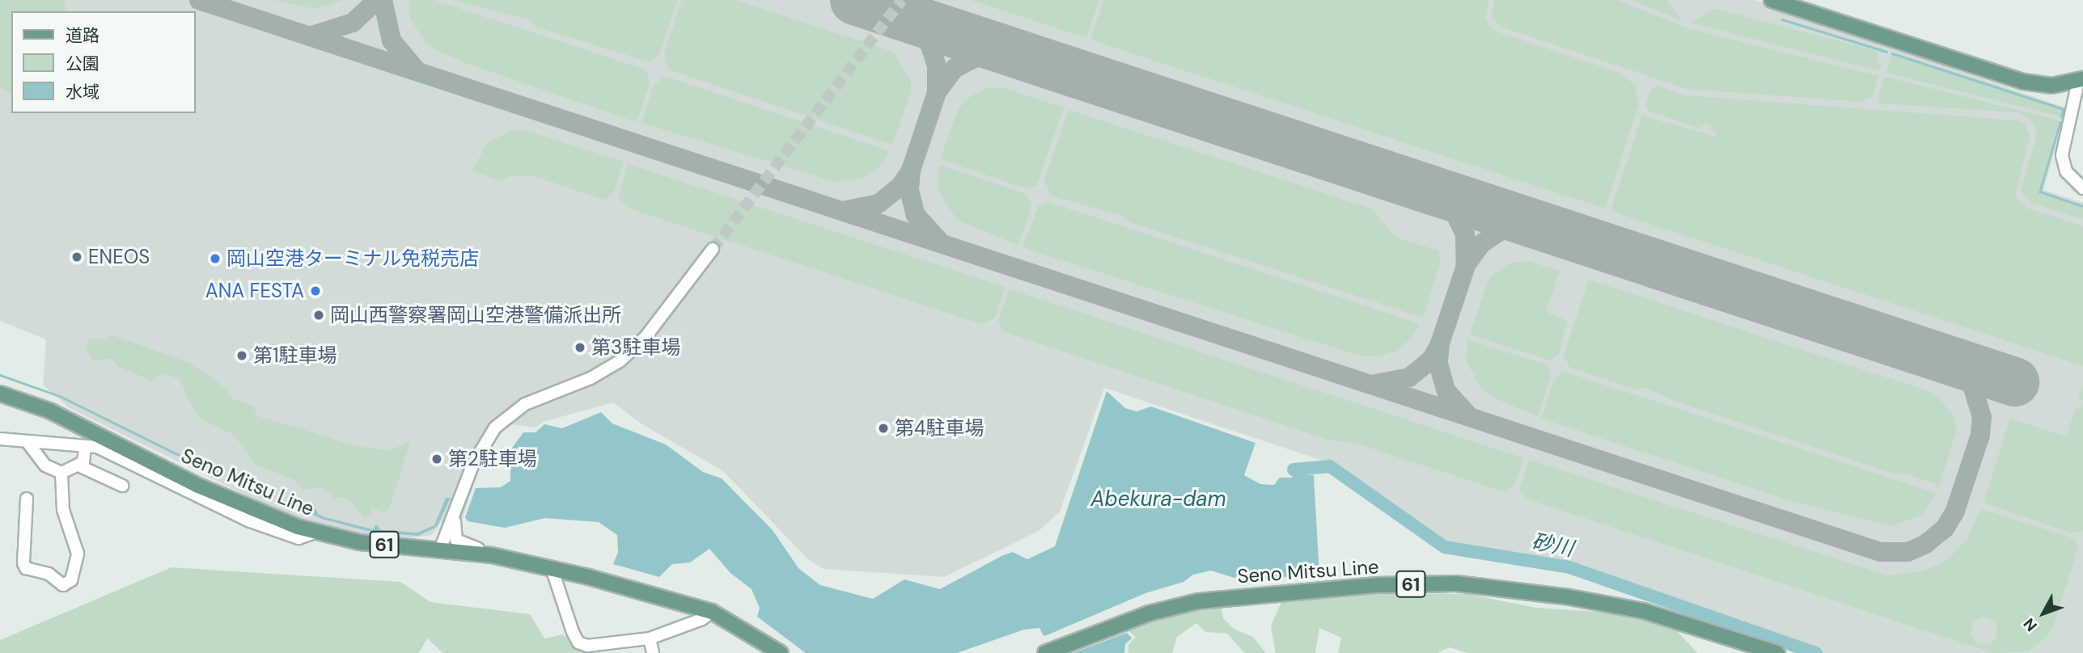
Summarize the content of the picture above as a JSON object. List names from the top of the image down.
{
  "streets": {
    "main road": ["Seno Mitsu Line", "61"]
  },
  "water": ["Abekura-dam", "砂川"],
  "places": [
    "ENEOS",
    "岡山空港ターミナル免税売店",
    "ANA FESTA",
    "岡山西警察署岡山空港警備派出所",
    "第3駐車場",
    "第1駐車場",
    "第4駐車場",
    "第2駐車場"
  ],
  "legend": ["道路", "公園", "水域"],
  "north": "bottom left"
}
